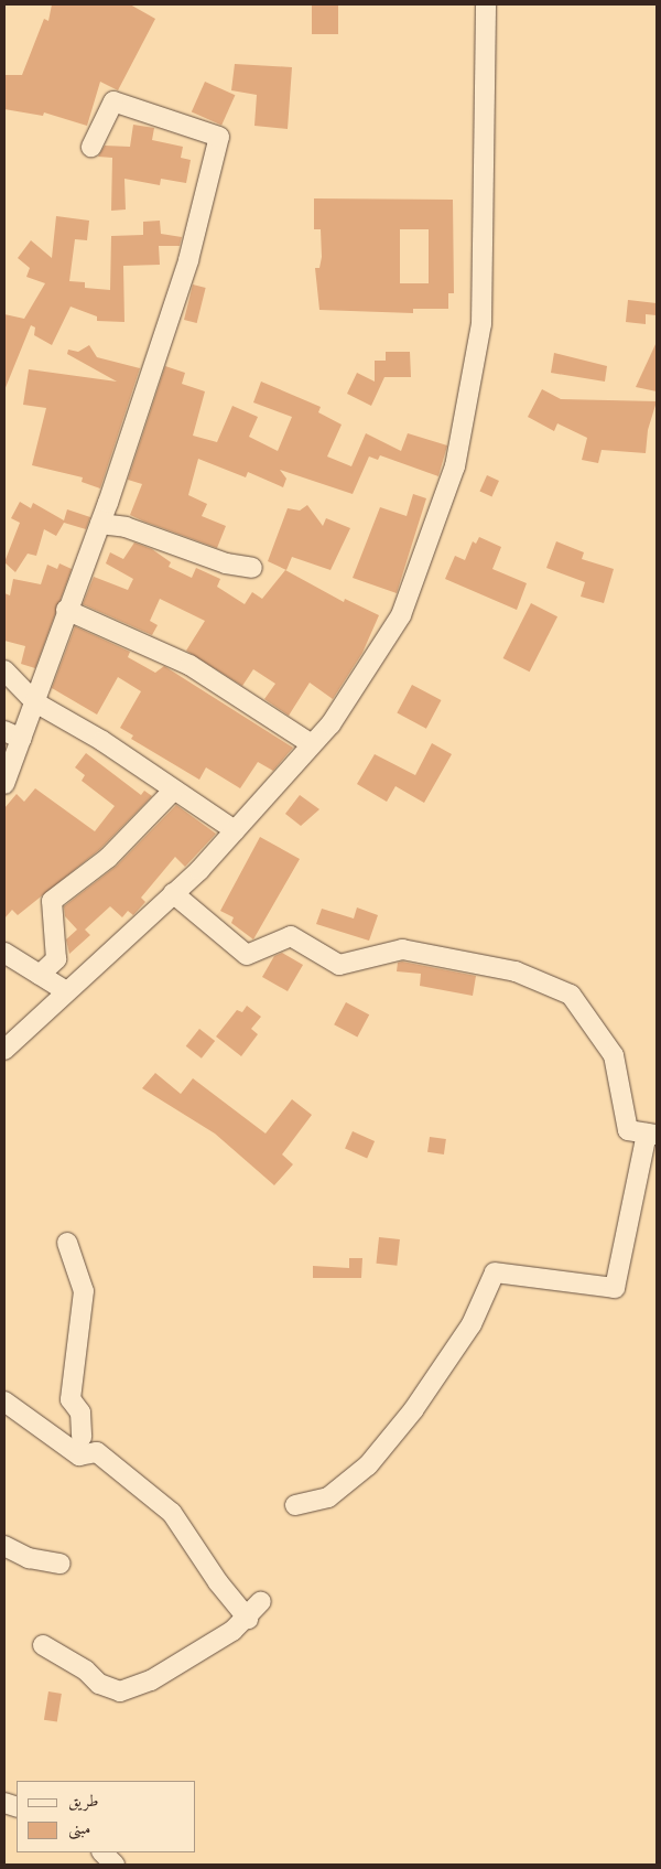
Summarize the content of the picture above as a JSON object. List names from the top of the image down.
{
  "legend": ["طريق", "مبنى"]
}
